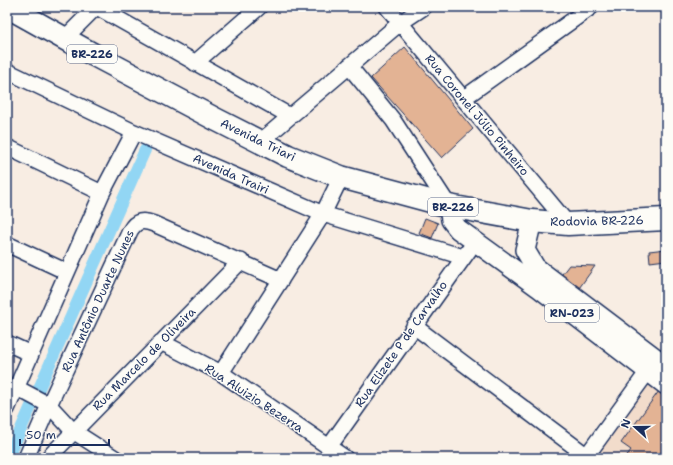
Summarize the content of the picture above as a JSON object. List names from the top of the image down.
{
  "streets": {
    "highway": ["BR-226", "Avenida Triari", "Rodovia BR-226"],
    "main road": ["RN-023"],
    "street": [
      "Rua Coronel Júlio Pinheiro",
      "Avenida Trairi",
      "Rua Antônio Duarte Nunes",
      "Rua Elizete P de Carvalho",
      "Rua Marcelo de Oliveira",
      "Rua Aluizio Bezerra"
    ]
  },
  "crossings": [
    ["BR-226", "Avenida Triari"],
    ["Rua Coronel Júlio Pinheiro", "Rodovia BR-226"],
    ["Avenida Triari", "Rodovia BR-226"],
    ["Avenida Trairi", "Rua Antônio Duarte Nunes"],
    ["Avenida Trairi", "Rua Elizete P de Carvalho"],
    ["Rodovia BR-226", "RN-023"],
    ["Rua Antônio Duarte Nunes", "Rua Marcelo de Oliveira"],
    ["RN-023", "Rua Elizete P de Carvalho"],
    ["Rua Elizete P de Carvalho", "Rua Aluizio Bezerra"],
    ["Rua Marcelo de Oliveira", "Rua Aluizio Bezerra"]
  ],
  "scale_bar": "50 m",
  "north": "left"
}
